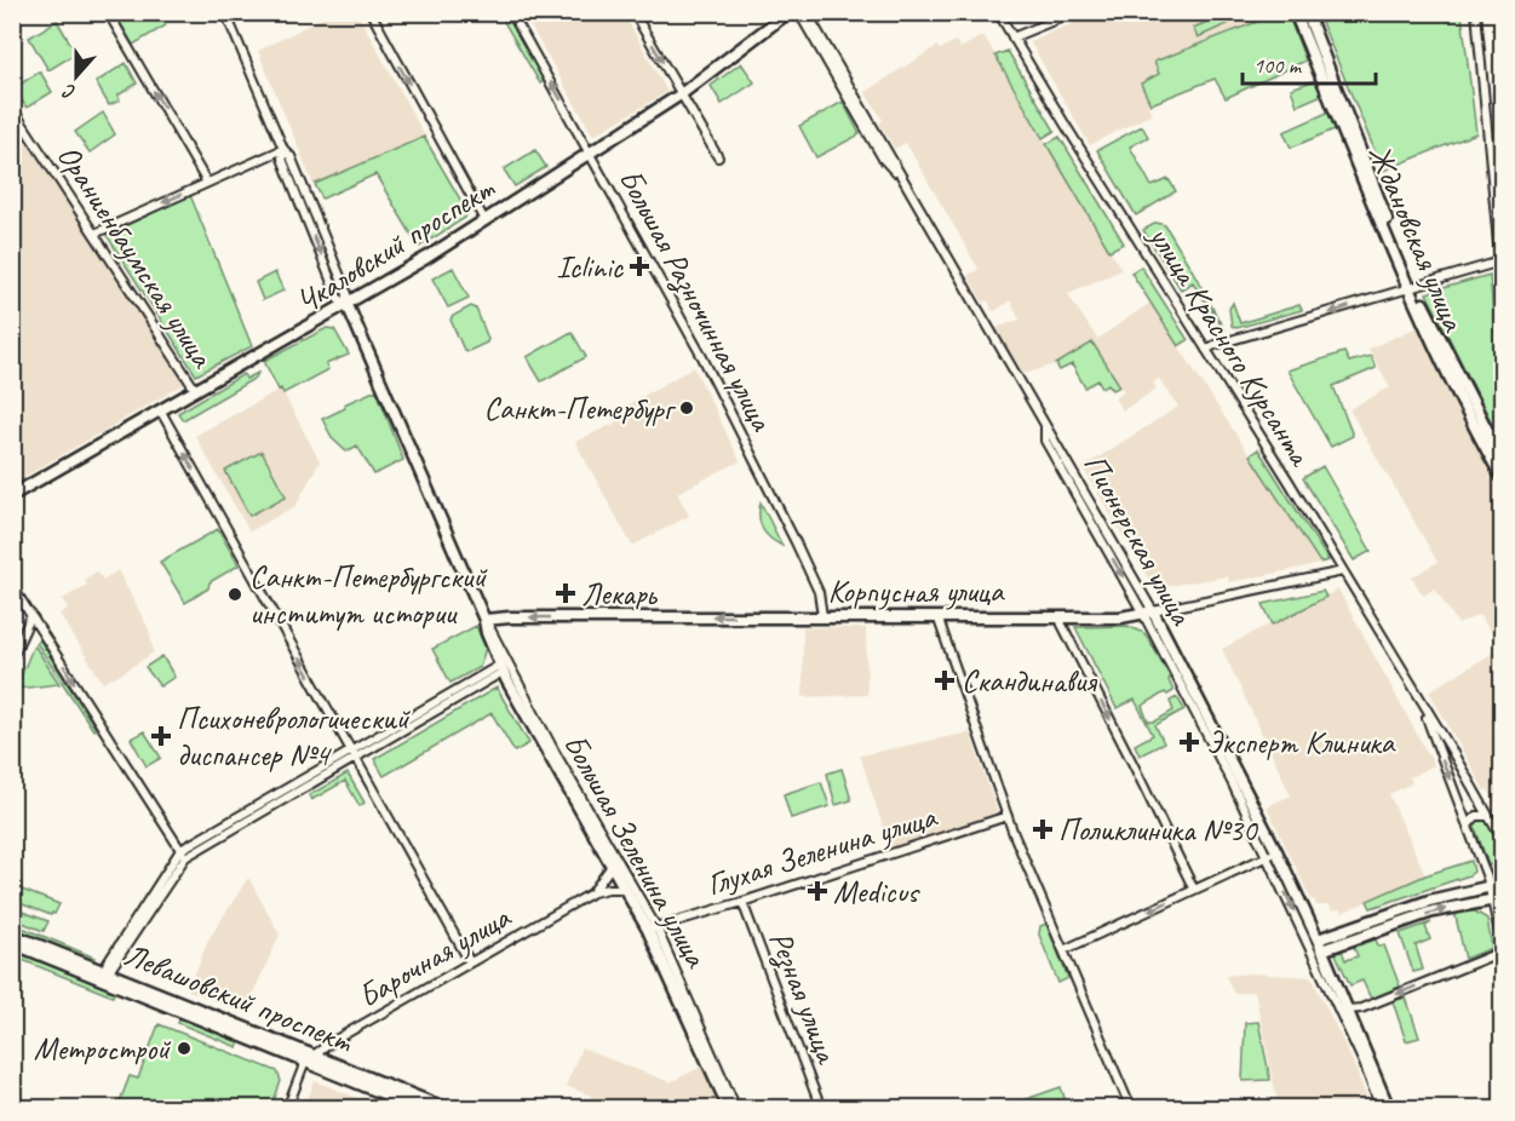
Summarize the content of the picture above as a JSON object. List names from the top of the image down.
{
  "streets": {
    "main road": [
      "Ждановская улица",
      "Чкаловский проспект",
      "Пионерская улица",
      "Корпусная улица",
      "Большая Зеленина улица",
      "Левашовский проспект"
    ],
    "street": [
      "Ораниенбаумская улица",
      "Большая Разночинная улица",
      "улица Красного Курсанта",
      "Глухая Зеленина улица",
      "Барочная улица",
      "Резная улица"
    ]
  },
  "crossings": [
    ["Чкаловский проспект", "Ораниенбаумская улица"],
    ["Чкаловский проспект", "Большая Разночинная улица"],
    ["Чкаловский проспект", "Большая Зеленина улица"],
    ["Большая Разночинная улица", "Корпусная улица"],
    ["улица Красного Курсанта", "Корпусная улица"],
    ["Пионерская улица", "Корпусная улица"],
    ["Корпусная улица", "Большая Зеленина улица"],
    ["Большая Зеленина улица", "Глухая Зеленина улица"],
    ["Большая Зеленина улица", "Барочная улица"],
    ["Глухая Зеленина улица", "Резная улица"],
    ["Барочная улица", "Левашовский проспект"]
  ],
  "one_way": ["Корпусная улица"],
  "places": {
    "health": [
      "Iclinic",
      "Лекарь",
      "Скандинавия",
      "Психоневрологический диспансер №4",
      "Эксперт Клиника",
      "Поликлиника №30",
      "Medicus"
    ],
    "other": ["Санкт-Петербург", "Санкт-Петербургский институт истории", "Метрострой"]
  },
  "scale_bar": "100 m",
  "north": "bottom"
}
